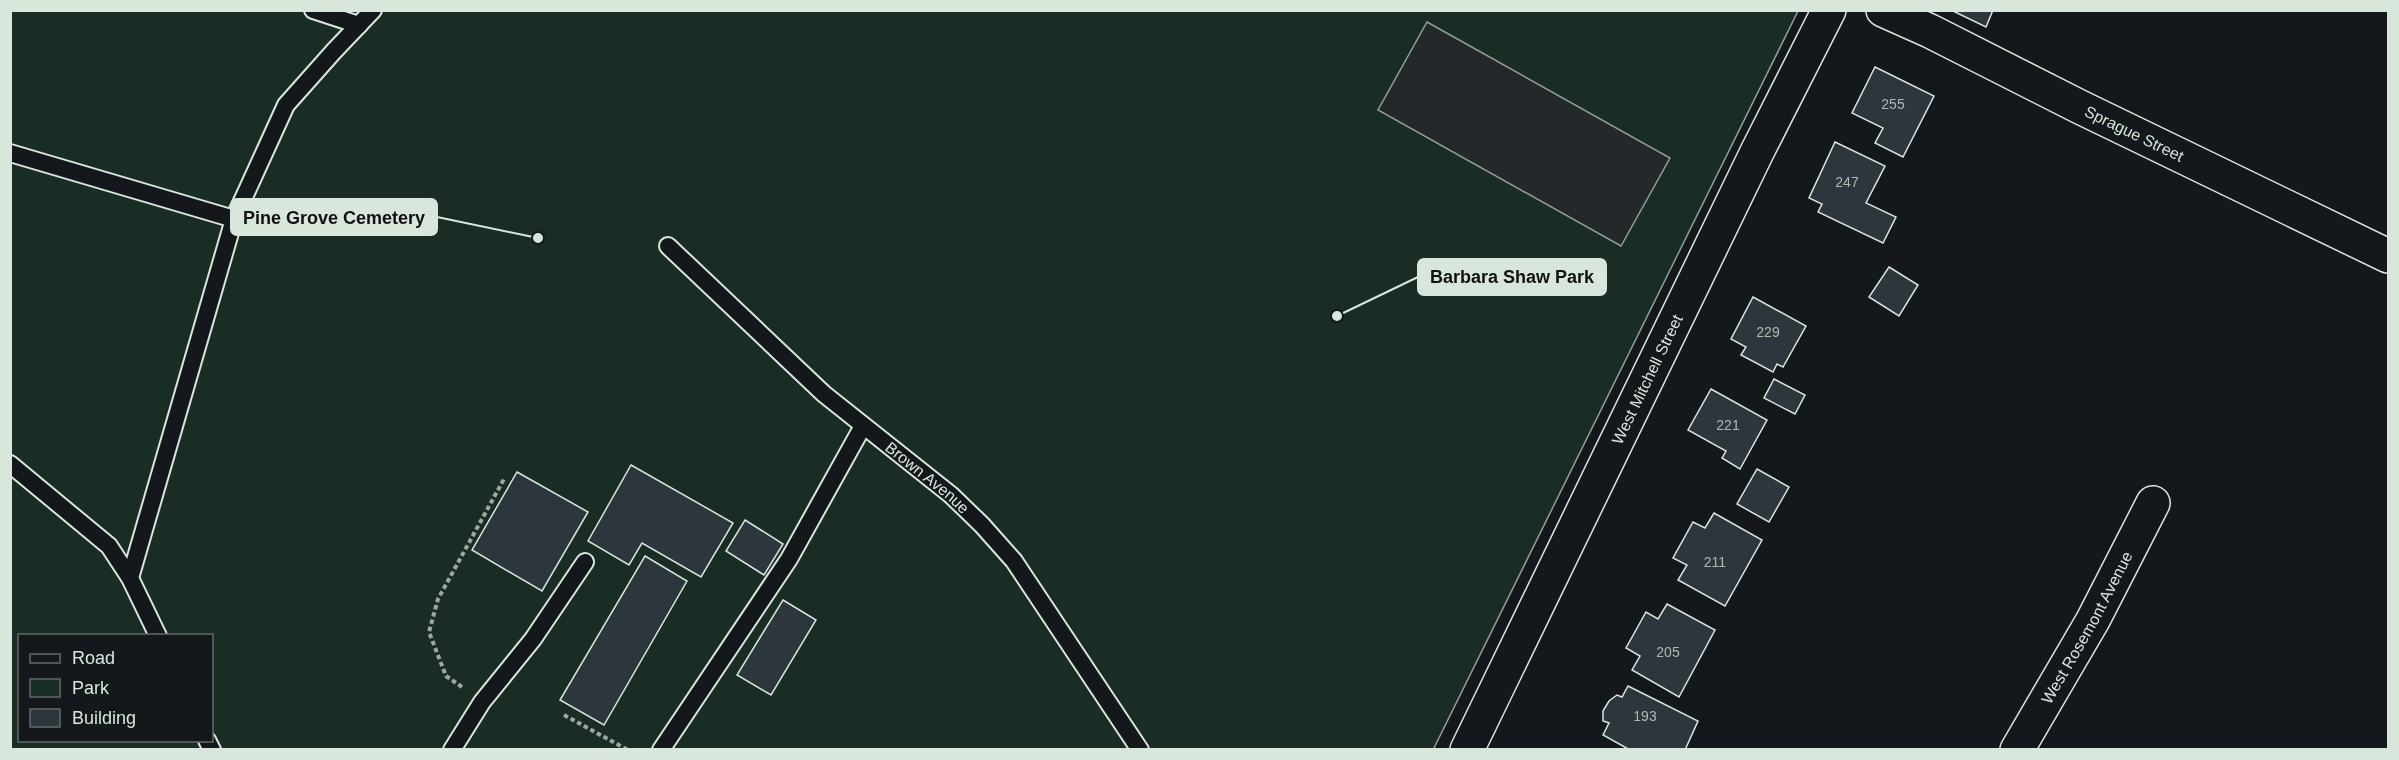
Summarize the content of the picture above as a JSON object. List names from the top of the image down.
{
  "streets": {
    "street": ["Sprague Street", "West Mitchell Street", "West Rosemont Avenue"],
    "lane": ["Brown Avenue"]
  },
  "places": ["Pine Grove Cemetery", "Barbara Shaw Park"],
  "house_numbers": [
    "255",
    "247",
    "229",
    "221",
    "211",
    "205",
    "193"
  ],
  "legend": ["Road", "Park", "Building"]
}
